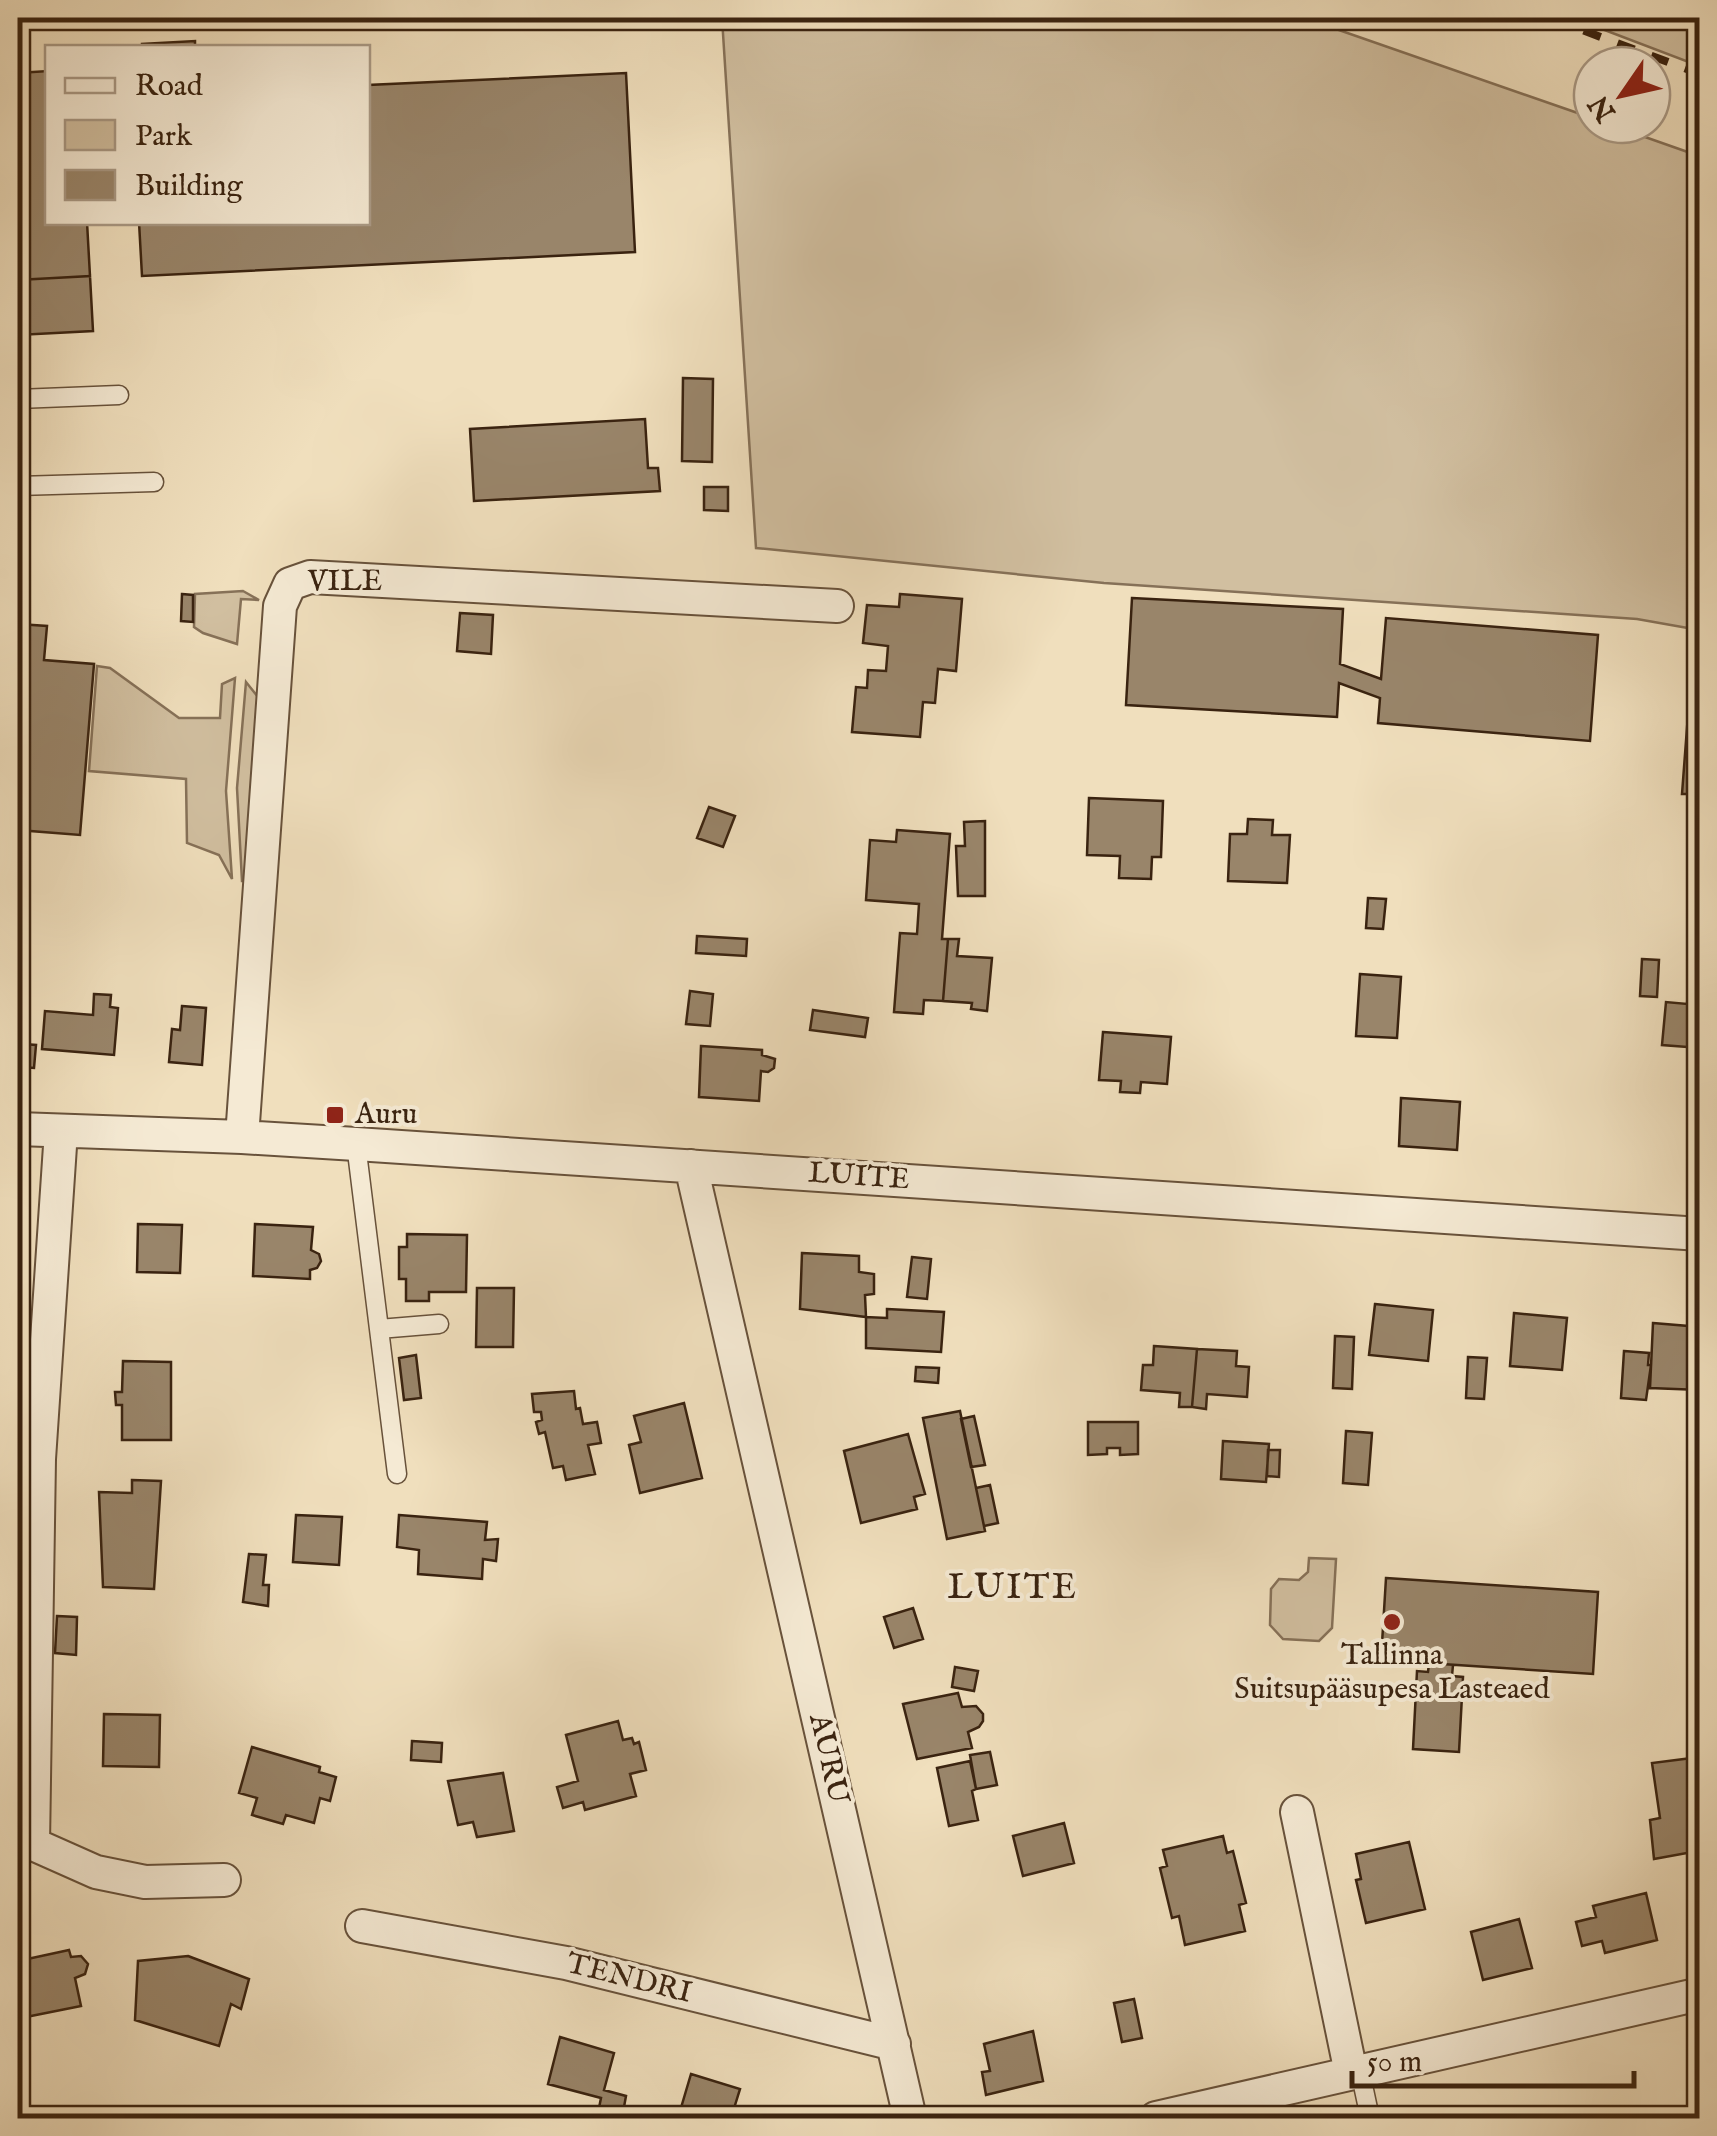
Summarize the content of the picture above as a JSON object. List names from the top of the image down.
{
  "streets": {
    "street": [
      "VILE",
      "LUITE",
      "AURU",
      "TENDRI"
    ]
  },
  "crossings": [
    ["VILE", "LUITE"],
    ["LUITE", "AURU"],
    ["AURU", "TENDRI"]
  ],
  "districts": ["LUITE"],
  "places": {
    "transit": ["Auru"],
    "other": ["Tallinna Suitsupääsupesa Lasteaed"]
  },
  "legend": ["Road", "Park", "Building"],
  "scale_bar": "50 m",
  "north": "bottom left"
}
